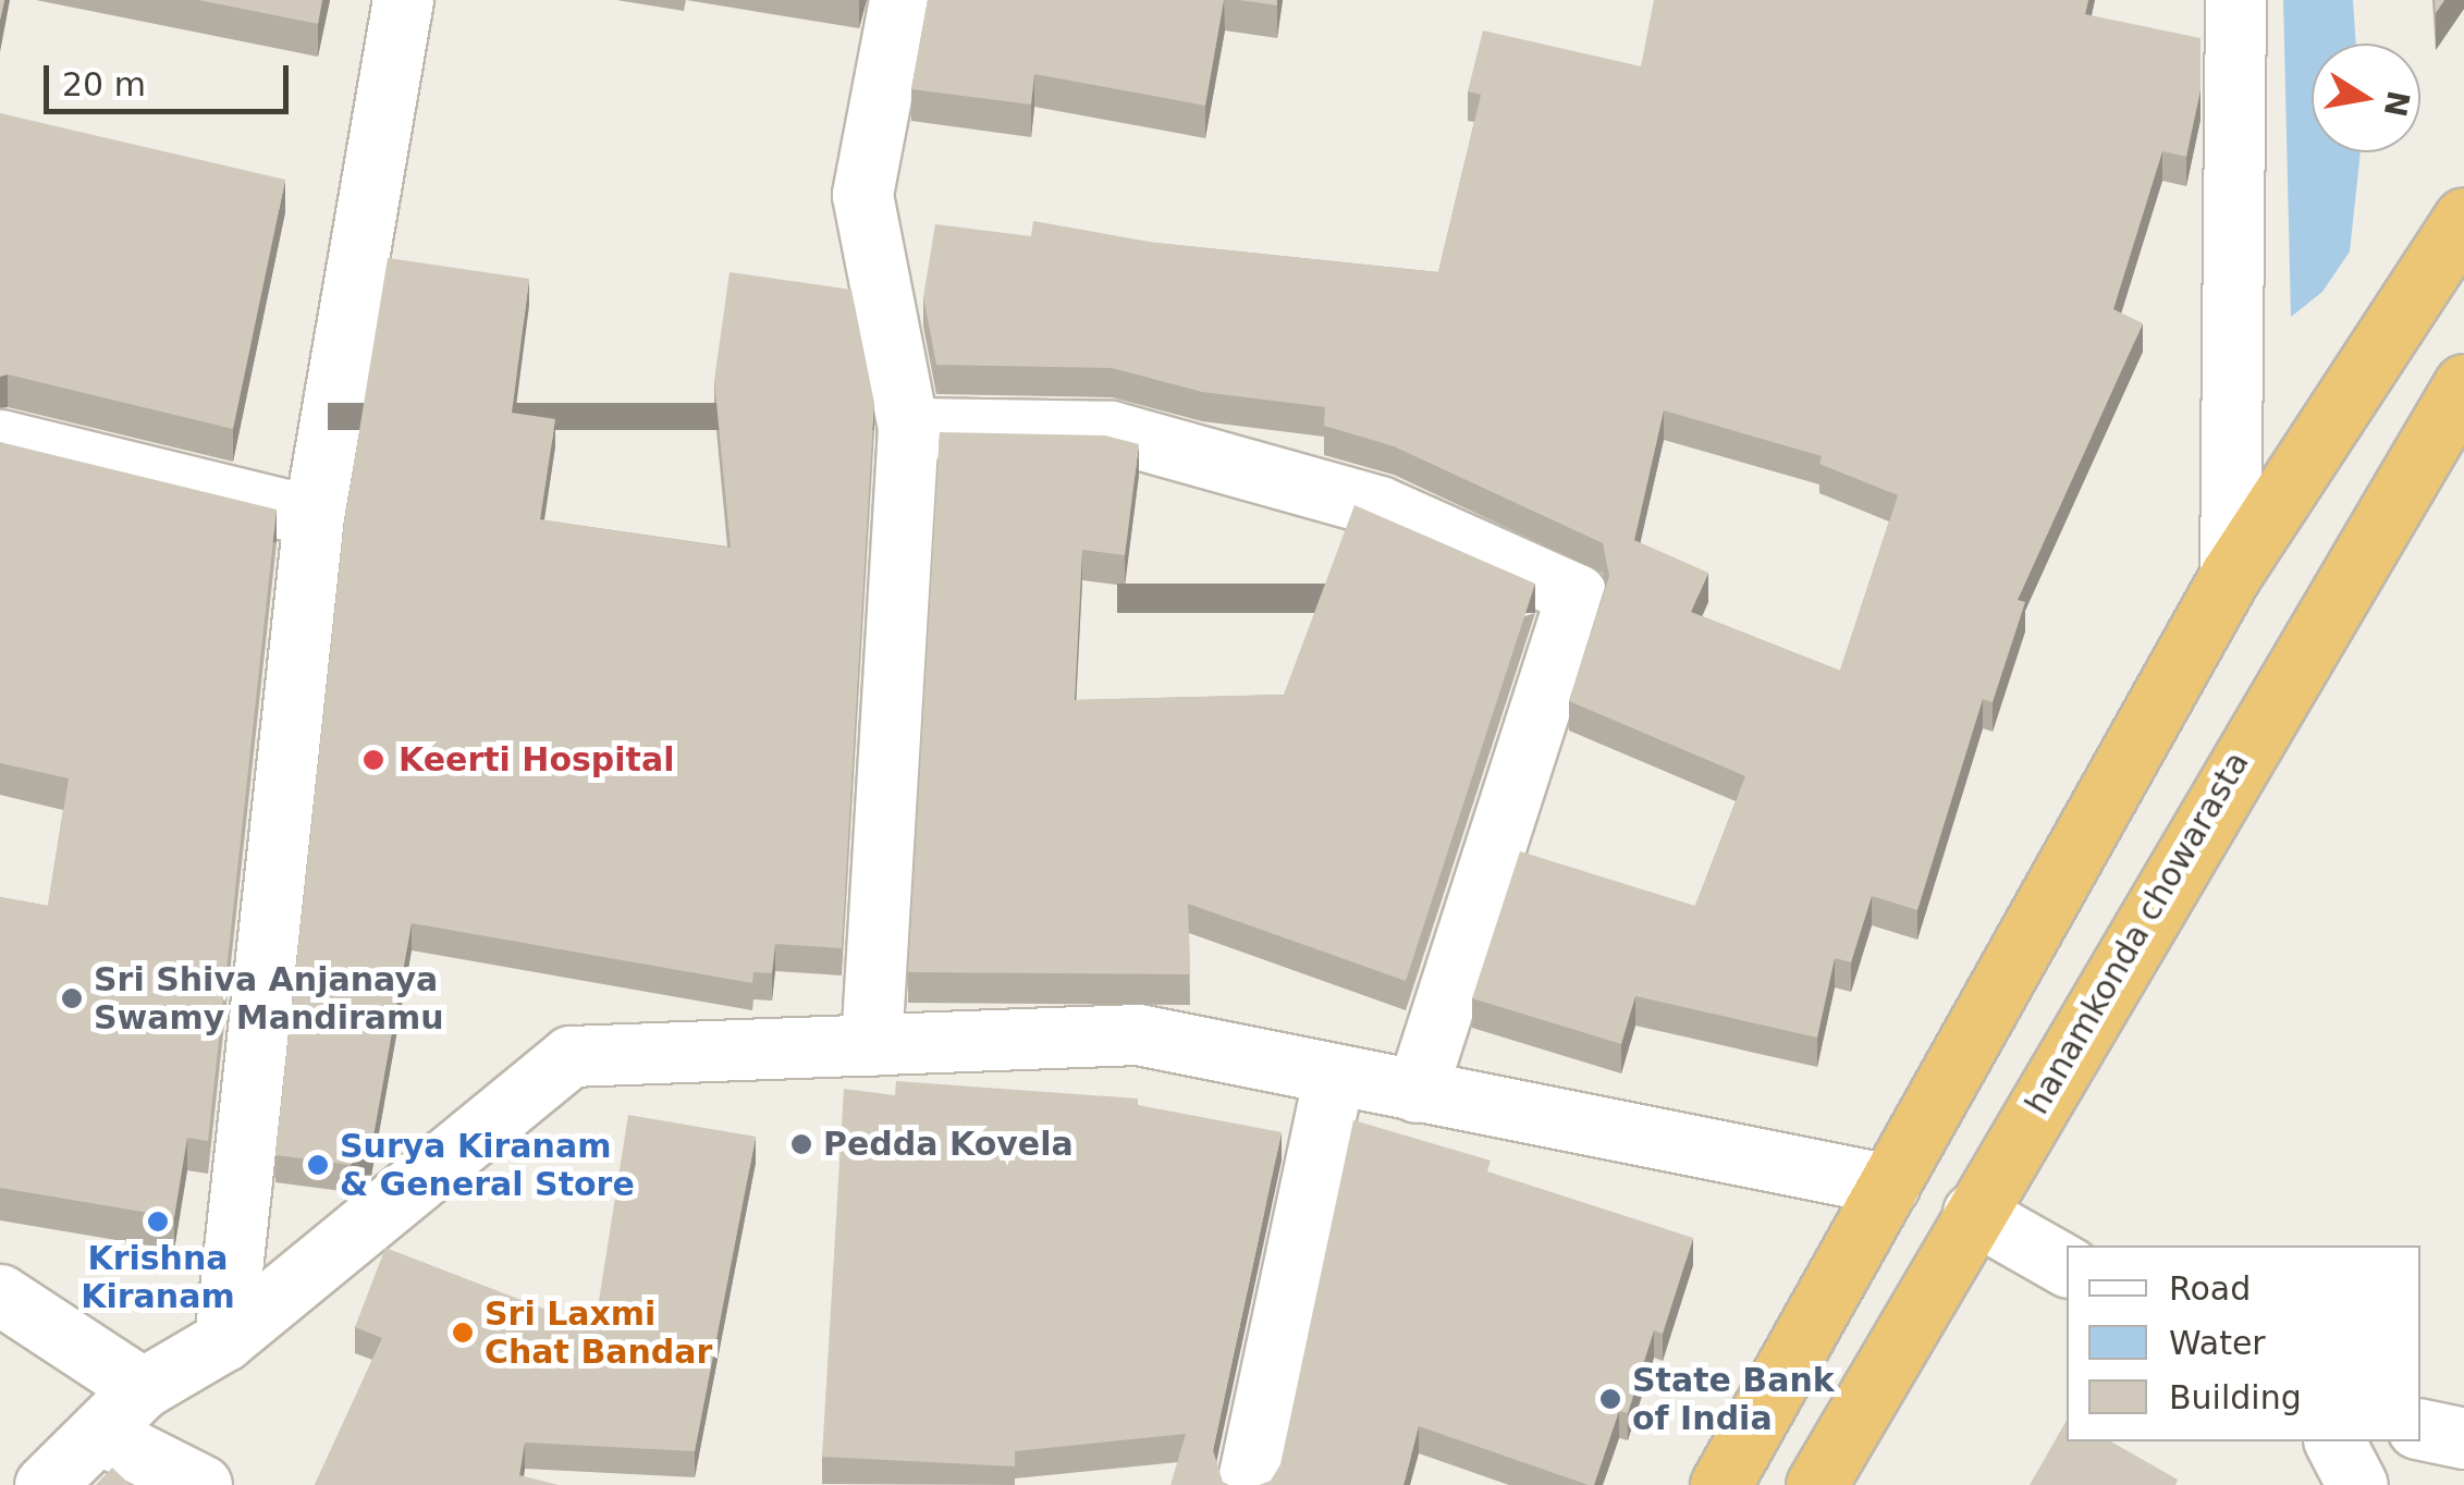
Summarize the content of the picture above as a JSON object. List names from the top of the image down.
{
  "streets": {
    "highway": ["hanamkonda chowarasta"]
  },
  "places": [
    "Keerti Hospital",
    "Sri Shiva Anjanaya Swamy Mandiramu",
    "Pedda Kovela",
    "Surya Kiranam & General Store",
    "Krishna Kiranam",
    "Sri Laxmi Chat Bandar",
    "State Bank of India"
  ],
  "legend": ["Road", "Water", "Building"],
  "scale_bar": "20 m",
  "north": "right"
}
